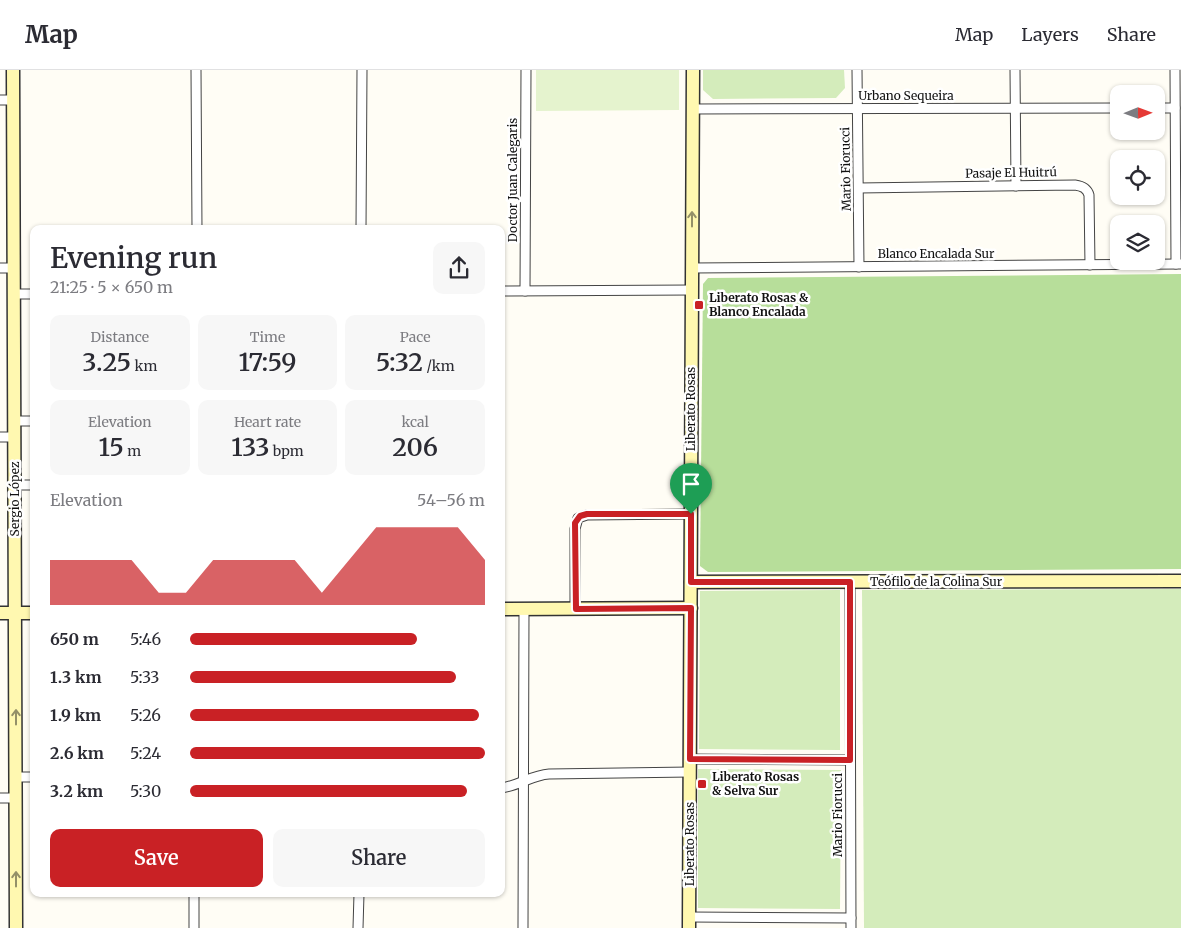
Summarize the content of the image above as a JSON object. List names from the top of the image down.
{
  "streets": {
    "street": [
      "Urbano Sequeira",
      "Mario Fiorucci",
      "Pasaje El Huitrú",
      "Doctor Juan Calegaris",
      "Blanco Encalada Sur",
      "Liberato Rosas",
      "Sergio López",
      "Teófilo de la Colina Sur"
    ]
  },
  "crossings": [
    ["Urbano Sequeira", "Mario Fiorucci"],
    ["Urbano Sequeira", "Liberato Rosas"],
    ["Mario Fiorucci", "Pasaje El Huitrú"],
    ["Mario Fiorucci", "Blanco Encalada Sur"],
    ["Mario Fiorucci", "Teófilo de la Colina Sur"],
    ["Pasaje El Huitrú", "Blanco Encalada Sur"],
    ["Blanco Encalada Sur", "Liberato Rosas"],
    ["Liberato Rosas", "Teófilo de la Colina Sur"]
  ],
  "places": {
    "transit": ["Liberato Rosas & Blanco Encalada", "Liberato Rosas & Selva Sur"]
  },
  "north": "right",
  "page": {
    "header": "Map",
    "nav": ["Map", "Layers", "Share"],
    "heading": ["Evening run", "21:25 · 5 × 650 m"],
    "stats": [
      ["Distance", "3.25 km"],
      ["Time", "17:59"],
      ["Pace", "5:32 /km"],
      ["Elevation", "15 m"],
      ["Heart rate", "133 bpm"],
      ["kcal", "206"]
    ],
    "chart": ["Elevation", "54–56 m"],
    "list": [
      {
        "name": "650 m",
        "note": "5:46"
      },
      {
        "name": "1.3 km",
        "note": "5:33"
      },
      {
        "name": "1.9 km",
        "note": "5:26"
      },
      {
        "name": "2.6 km",
        "note": "5:24"
      },
      {
        "name": "3.2 km",
        "note": "5:30"
      }
    ],
    "buttons": ["Save", "Share"]
  }
}
